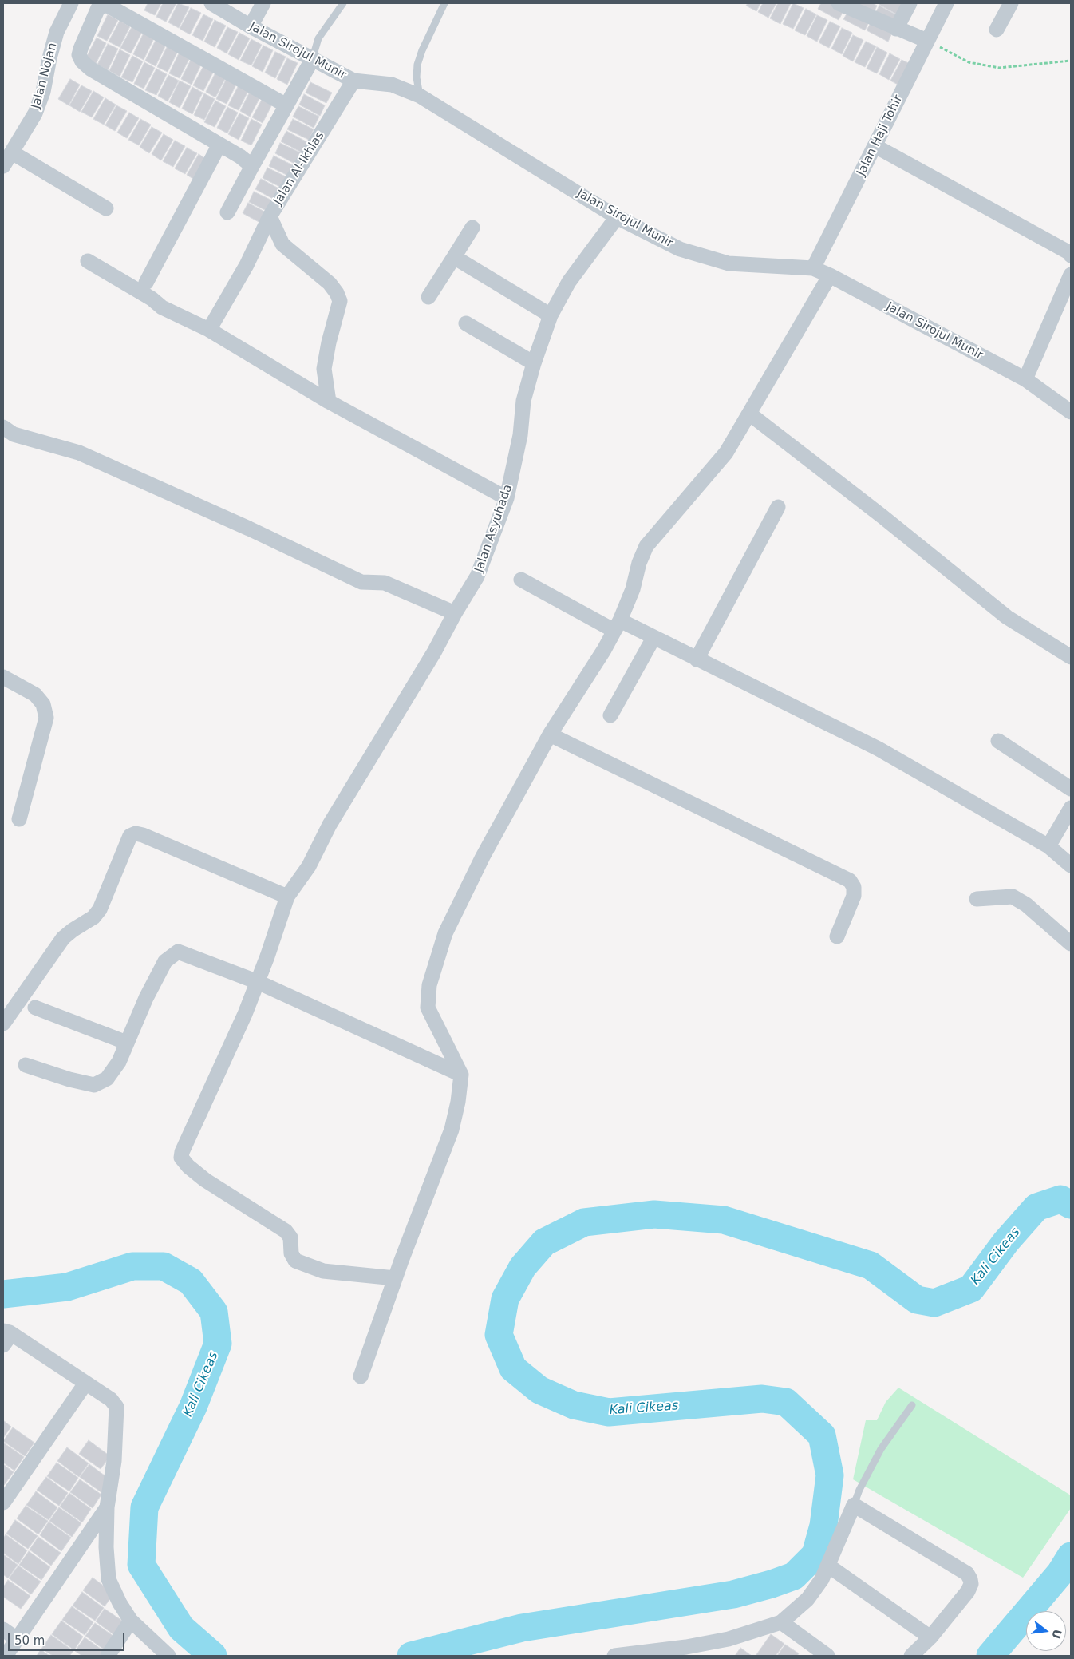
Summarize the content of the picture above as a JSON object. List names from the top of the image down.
{
  "streets": {
    "street": [
      "Jalan Sirojul Munir",
      "Jalan Nojan",
      "Jalan Haji Tohir",
      "Jalan Al-Ikhlas",
      "Jalan Asyuhada"
    ]
  },
  "crossings": [
    ["Jalan Sirojul Munir", "Jalan Haji Tohir"],
    ["Jalan Sirojul Munir", "Jalan Al-Ikhlas"],
    ["Jalan Sirojul Munir", "Jalan Asyuhada"]
  ],
  "water": ["Kali Cikeas"],
  "scale_bar": "50 m",
  "north": "right"
}
